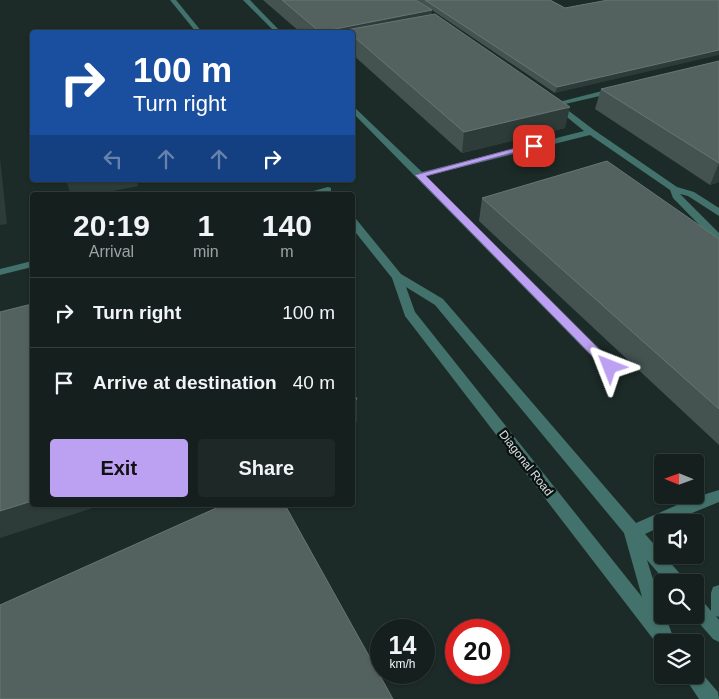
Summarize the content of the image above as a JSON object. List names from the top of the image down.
{
  "streets": {
    "street": ["Diagonal Road"]
  },
  "north": "left",
  "page": {
    "turn": ["100 m", "Turn right"],
    "eta": [
      "20:19",
      "Arrival",
      "1",
      "min",
      "140",
      "m"
    ],
    "list": [
      {
        "name": "Turn right",
        "value": "100 m"
      },
      {
        "name": "Arrive at destination",
        "value": "40 m"
      }
    ],
    "buttons": ["Exit", "Share"],
    "speed": "14 km/h",
    "limit": "20"
  }
}
